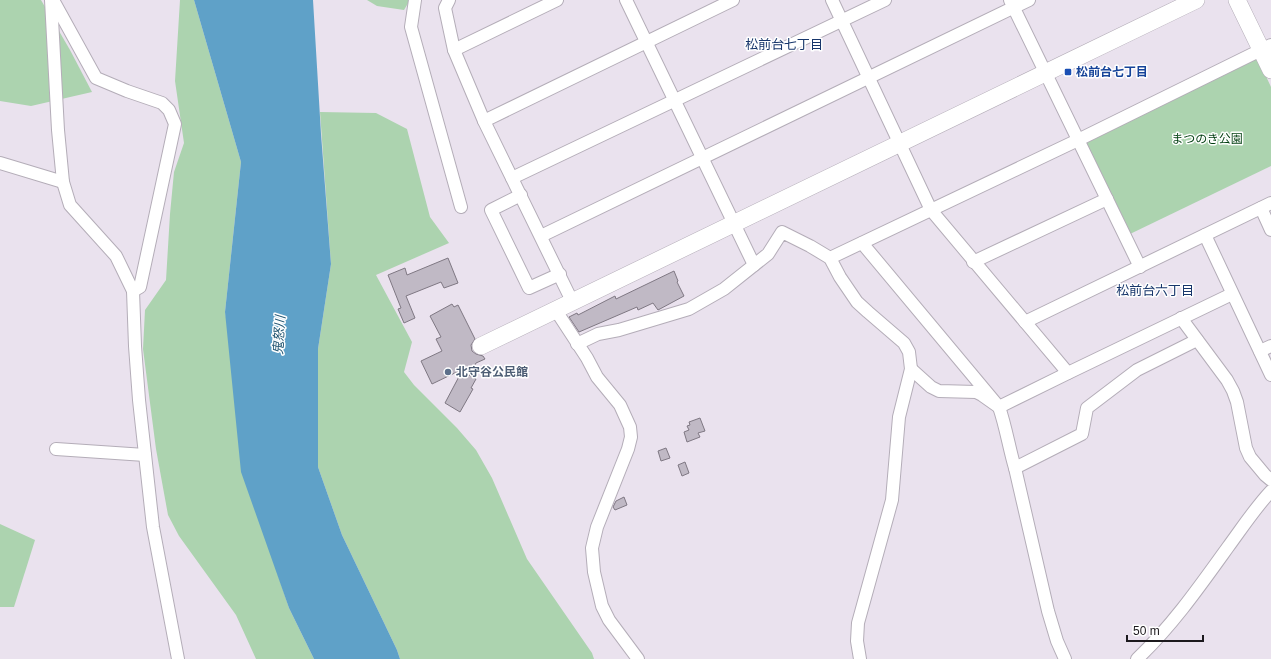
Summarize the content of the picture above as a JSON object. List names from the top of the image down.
{
  "districts": ["松前台七丁目", "松前台六丁目"],
  "water": ["鬼怒川"],
  "parks": ["まつのき公園"],
  "places": {
    "transit": ["松前台七丁目"],
    "other": ["北守谷公民館"]
  },
  "scale_bar": "50 m"
}
